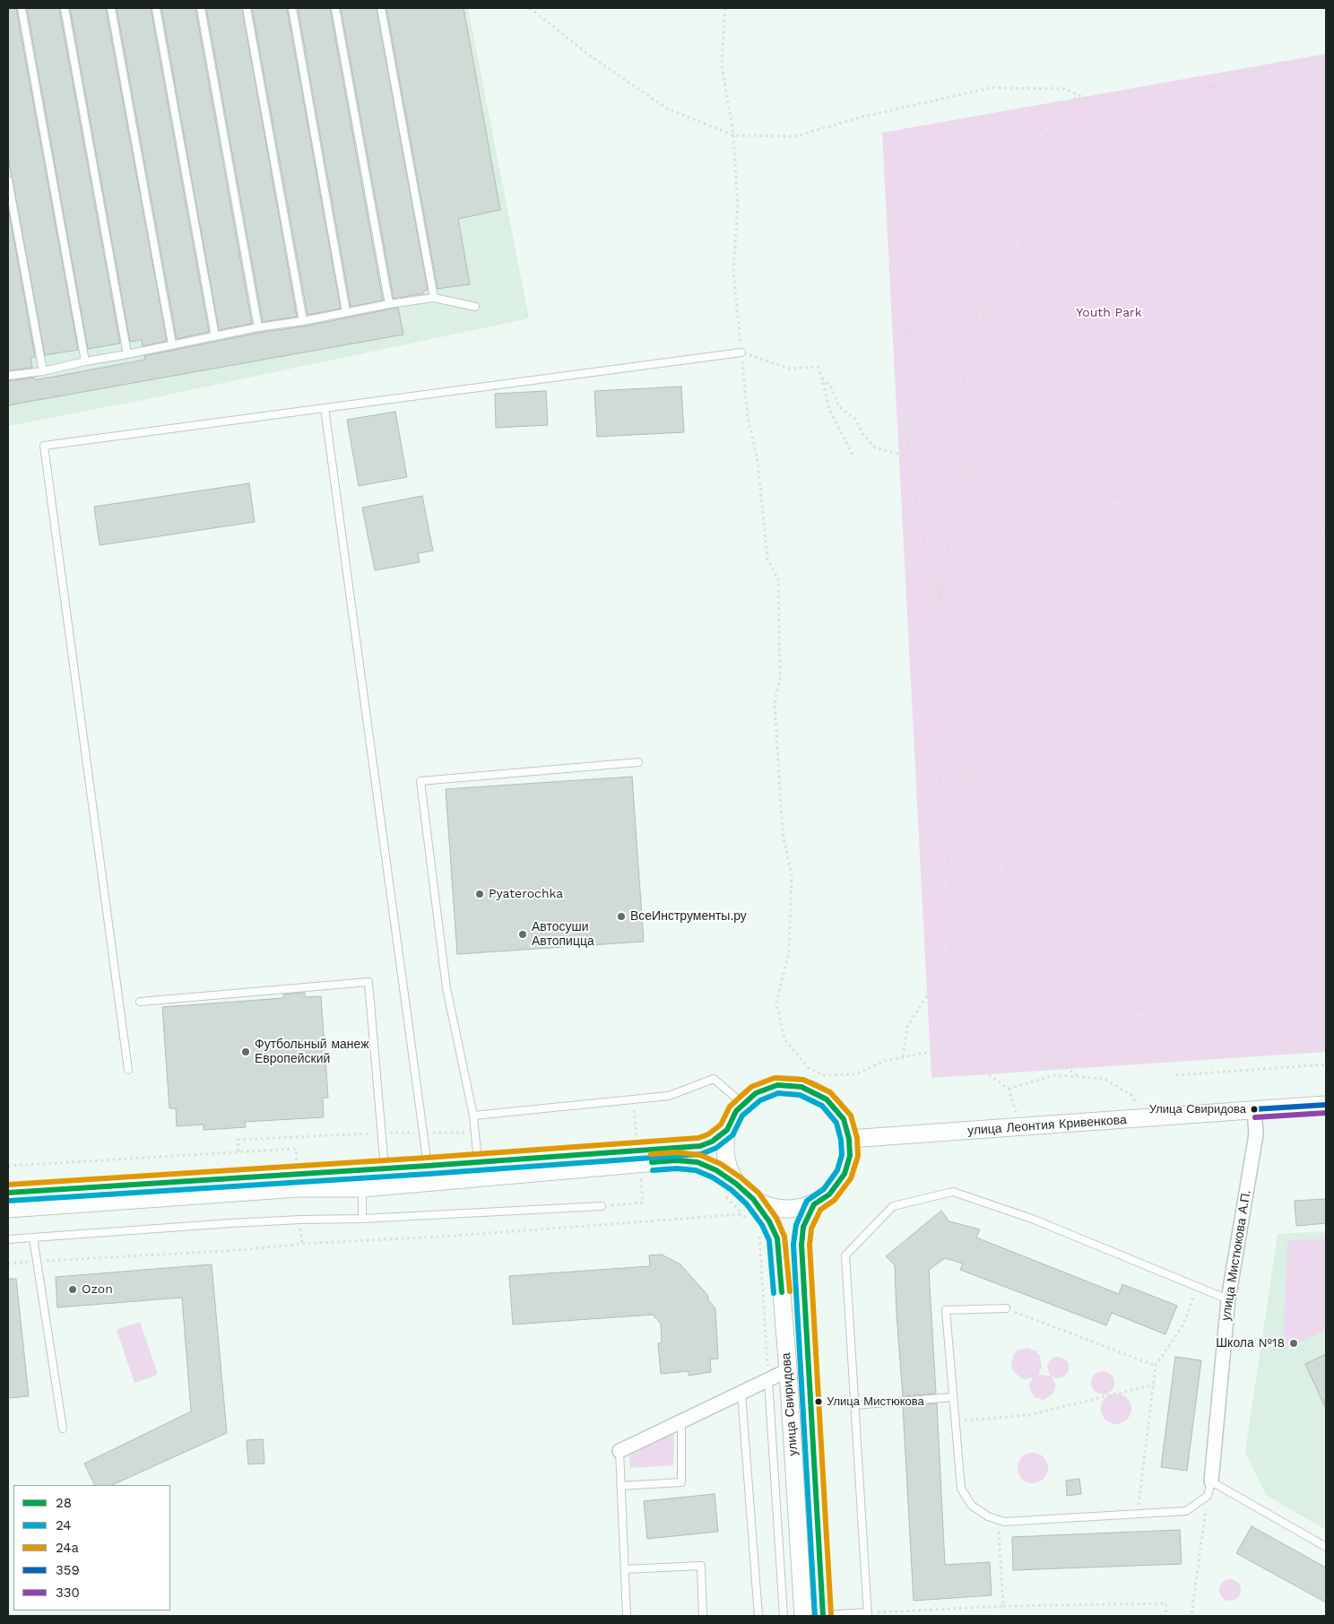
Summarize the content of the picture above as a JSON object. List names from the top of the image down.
{
  "streets": {
    "street": ["улица Леонтия Кривенкова", "улица Мистюкова А.П.", "улица Свиридова"]
  },
  "crossings": [
    ["улица Леонтия Кривенкова", "улица Мистюкова А.П."],
    ["улица Леонтия Кривенкова", "улица Свиридова"]
  ],
  "parks": ["Youth Park"],
  "places": [
    "Pyaterochka",
    "ВсеИнструменты.ру",
    "Автосуши Автопицца",
    "Футбольный манеж Европейский",
    "Улица Свиридова",
    "Ozon",
    "Школа №18",
    "Улица Мистюкова"
  ],
  "lines": [
    "transit line 24a",
    "transit line 28",
    "transit line 24",
    "transit line 359",
    "transit line 330"
  ],
  "legend": [
    "28",
    "24",
    "24a",
    "359",
    "330"
  ]
}
